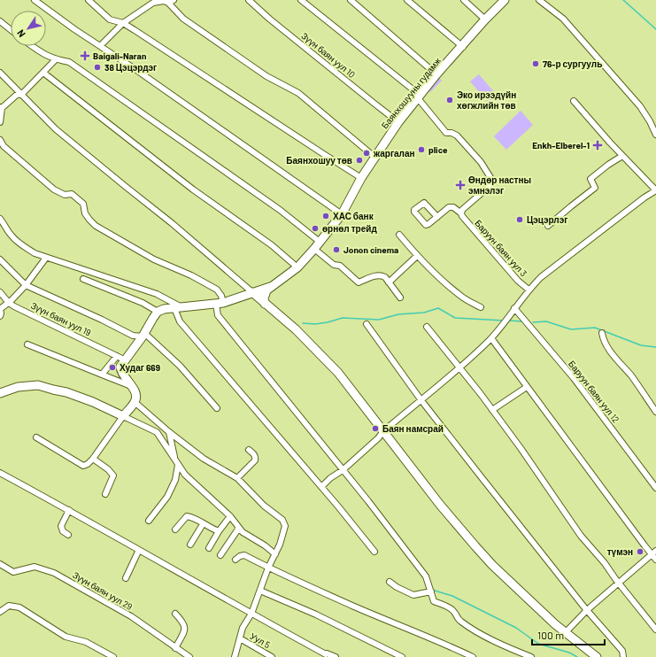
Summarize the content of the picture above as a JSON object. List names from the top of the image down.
{
  "streets": {
    "street": [
      "Зүүн баян уул 10",
      "Баянхошууны гудамж",
      "Баруун баян уул 3",
      "Зүүн баян уул 19",
      "Баруун баян уул 12",
      "Зүүн баян уул 29",
      "Уул 5"
    ]
  },
  "crossings": [
    ["Зүүн баян уул 10", "Баянхошууны гудамж"]
  ],
  "places": {
    "health": ["Baigali-Naran", "Enkh-Elberel-1", "Өндөр настны эмнэлэг"],
    "other": [
      "76-р сургууль",
      "38 Цэцэрдэг",
      "Эко ирээдүйн хөгжлийн төв",
      "plice",
      "жаргалан",
      "Баянхошуу төв",
      "ХАС банк",
      "Цэцэрлэг",
      "өрнөл трейд",
      "Jonon cinema",
      "Худаг 669",
      "Баян намсрай",
      "түмэн"
    ]
  },
  "scale_bar": "100 m",
  "north": "bottom left"
}
